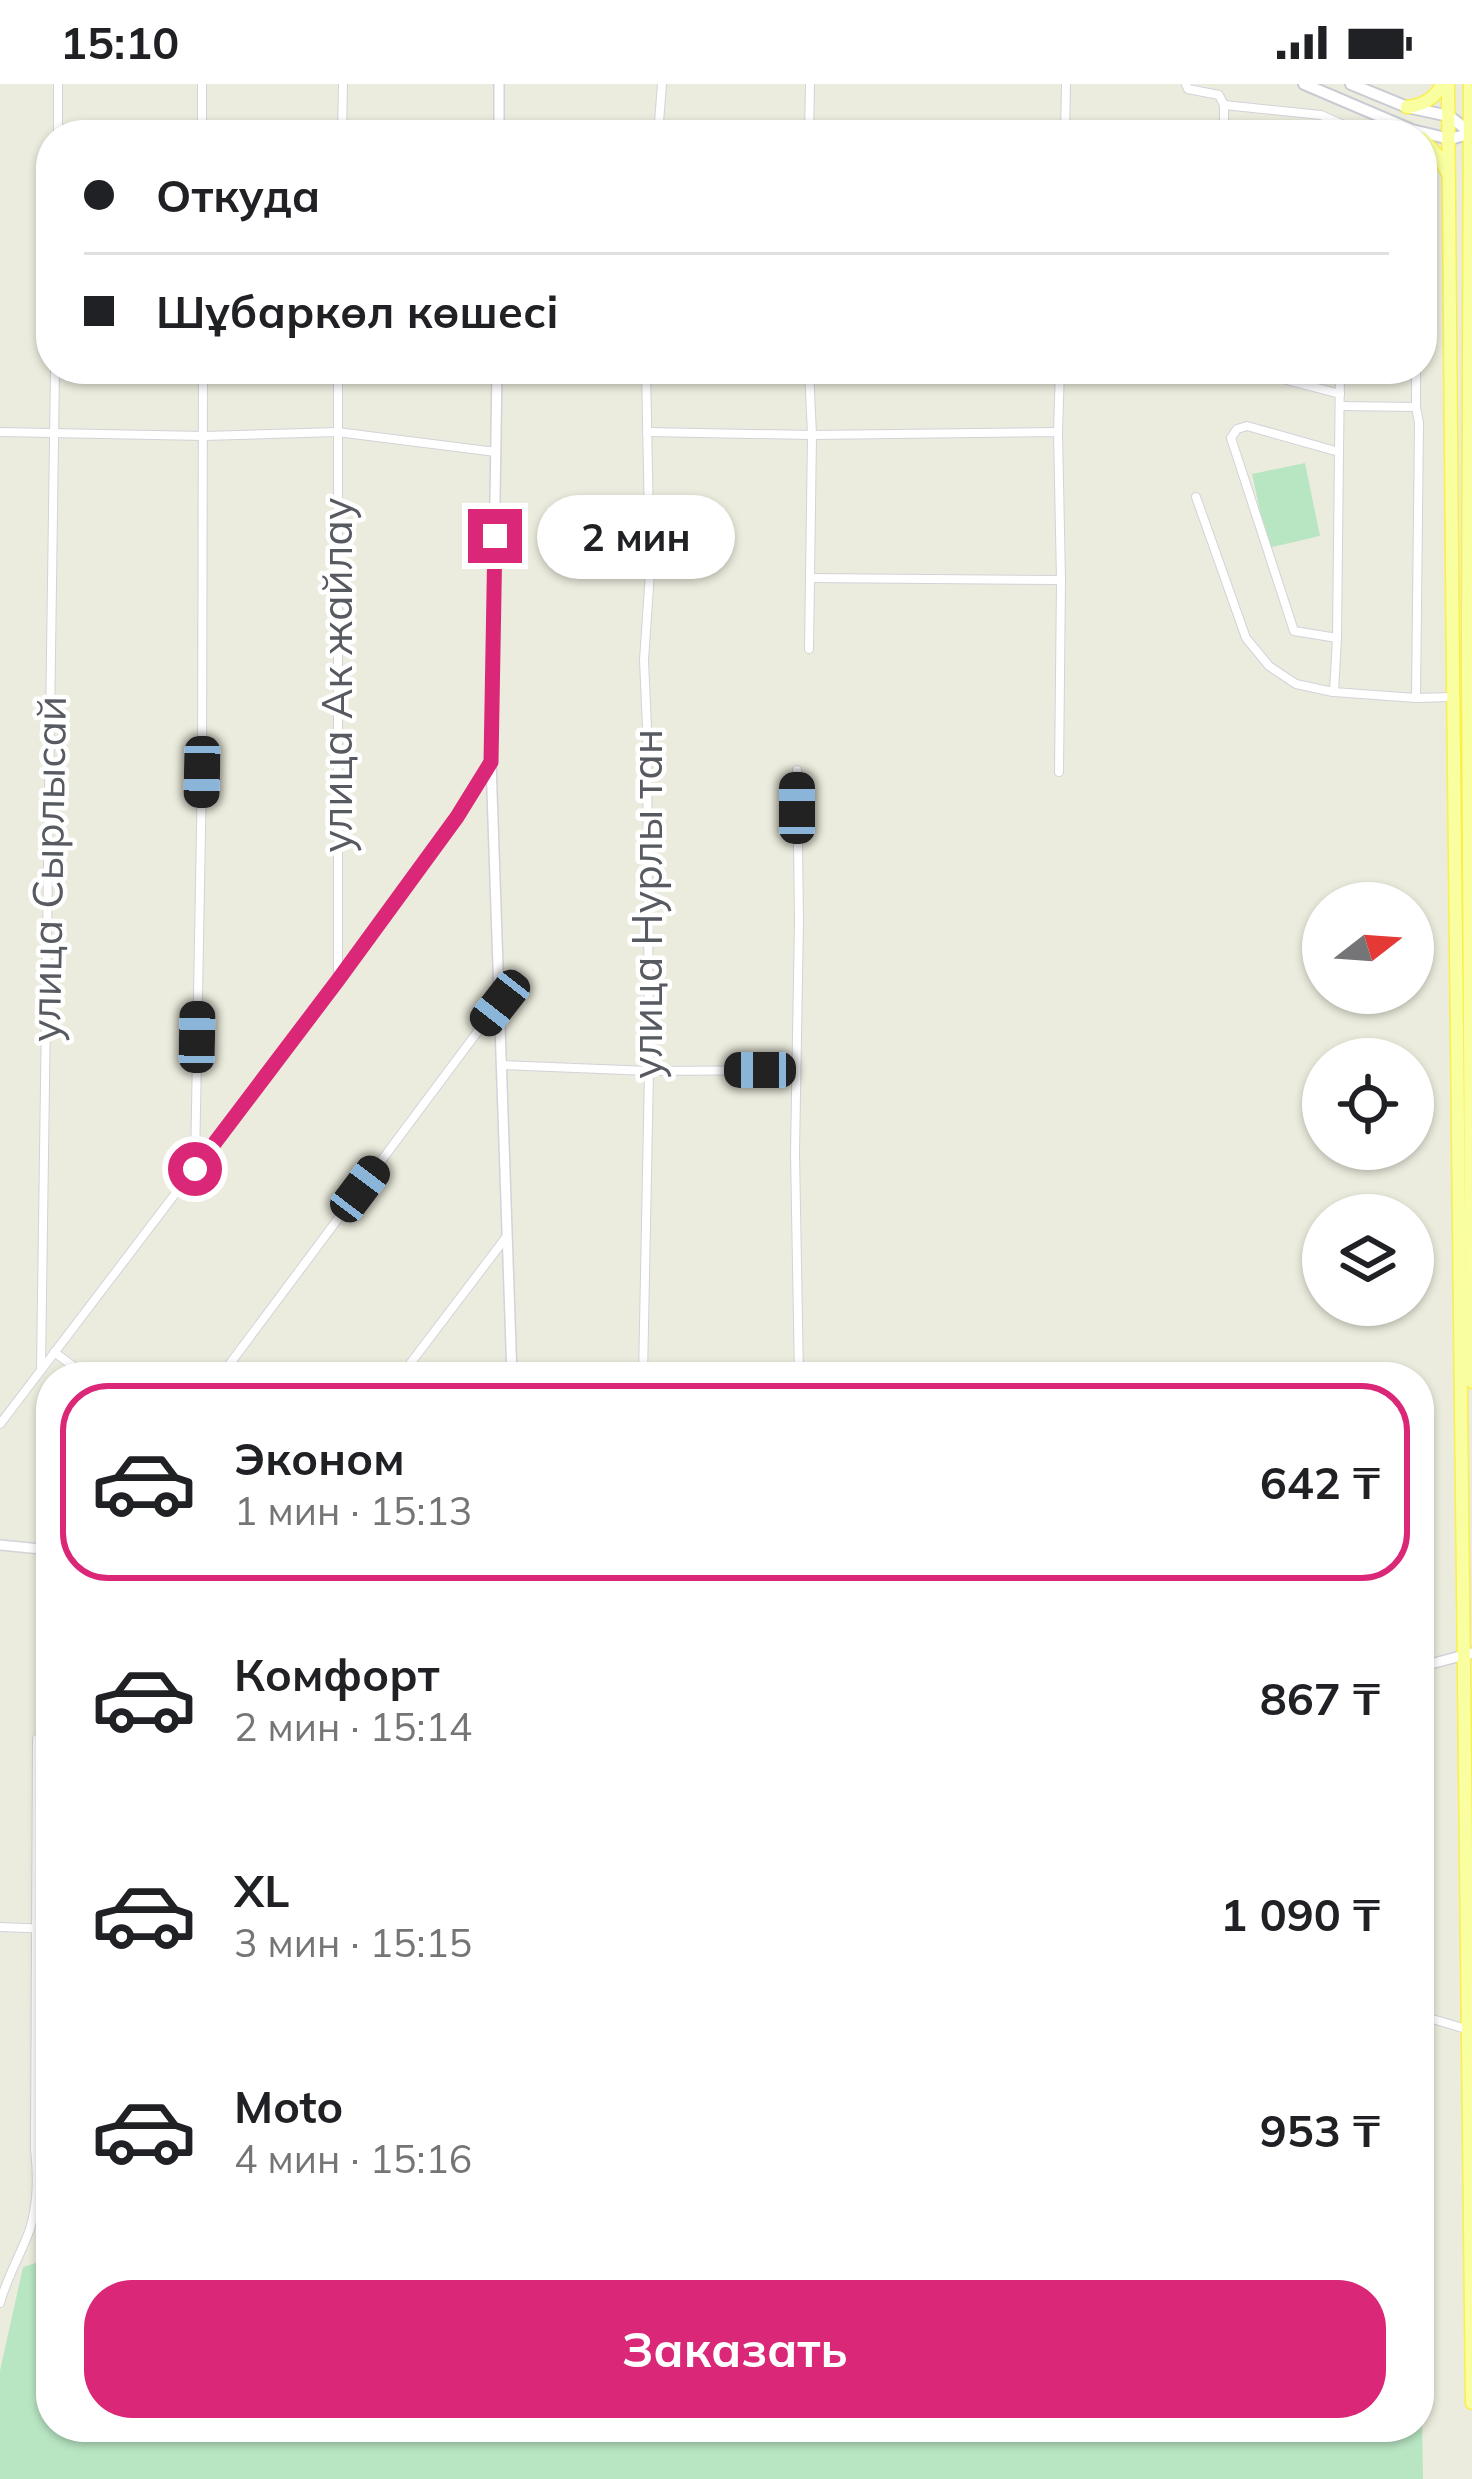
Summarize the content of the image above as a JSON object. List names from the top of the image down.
{
  "streets": {
    "street": ["улица Ак жайлау", "улица Сырлысай", "улица Нурлы тан"]
  },
  "north": "right",
  "page": {
    "status": "15:10",
    "banner": ["Откуда", "Шұбаркөл көшесі"],
    "bubble": "2 мин",
    "list": [
      {
        "name": "Эконом",
        "note": "1 мин · 15:13",
        "value": "642 ₸"
      },
      {
        "name": "Комфорт",
        "note": "2 мин · 15:14",
        "value": "867 ₸"
      },
      {
        "name": "XL",
        "note": "3 мин · 15:15",
        "value": "1 090 ₸"
      },
      {
        "name": "Moto",
        "note": "4 мин · 15:16",
        "value": "953 ₸"
      }
    ],
    "buttons": "Заказать"
  }
}
